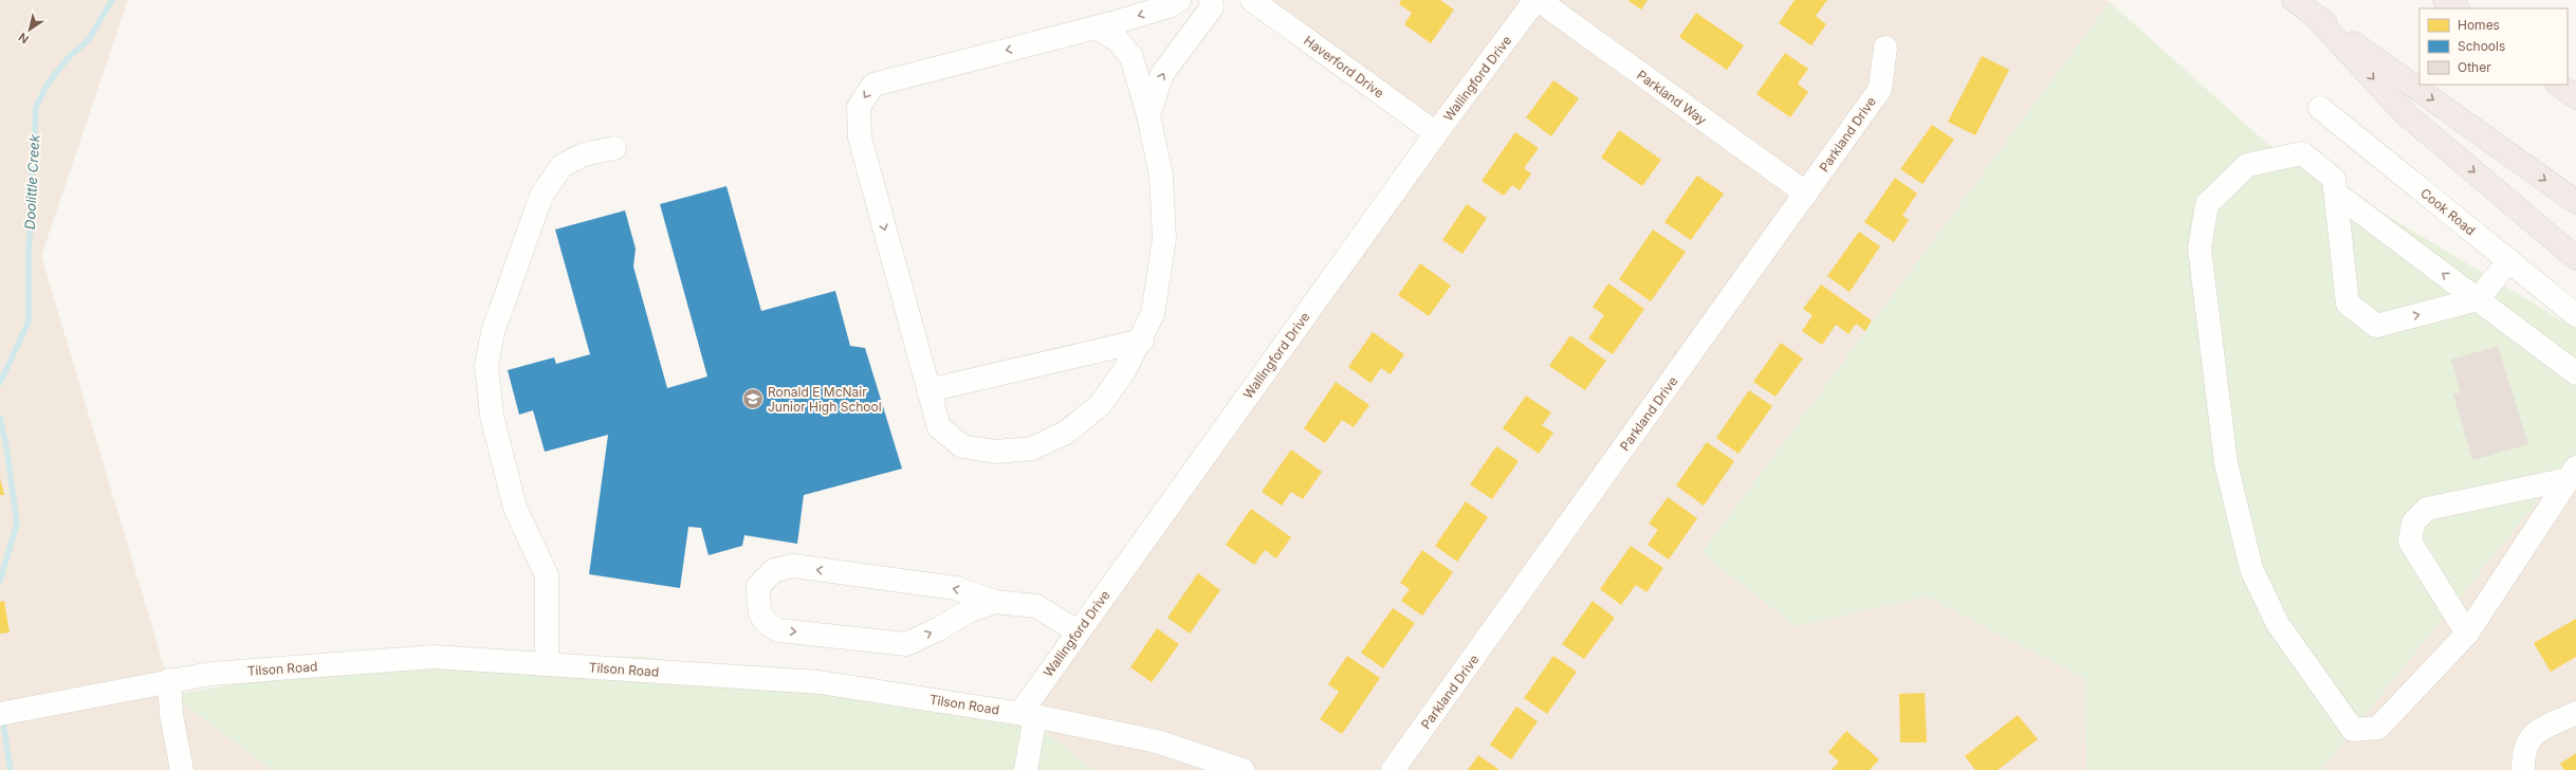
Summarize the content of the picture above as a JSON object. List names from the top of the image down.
{
  "streets": {
    "street": [
      "Haverford Drive",
      "Wallingford Drive",
      "Parkland Way",
      "Parkland Drive",
      "Cook Road",
      "Tilson Road"
    ]
  },
  "crossings": [
    ["Haverford Drive", "Wallingford Drive"],
    ["Wallingford Drive", "Tilson Road"],
    ["Parkland Way", "Parkland Drive"]
  ],
  "water": ["Doolittle Creek"],
  "places": {
    "school or university": ["Ronald E McNair Junior High School"]
  },
  "legend": ["Homes", "Schools", "Other"],
  "north": "bottom left"
}
